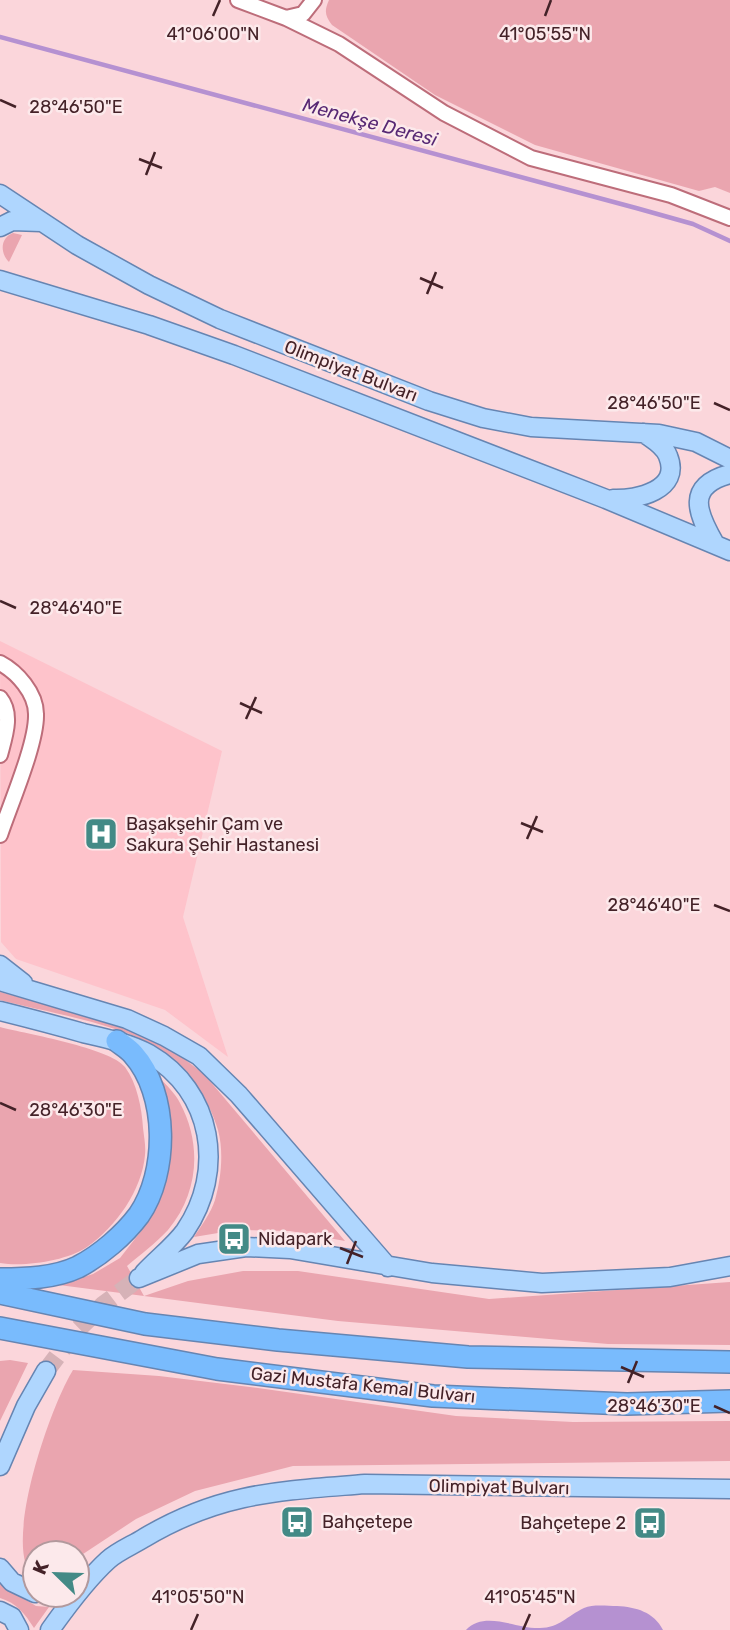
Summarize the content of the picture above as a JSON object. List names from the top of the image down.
{
  "streets": {
    "highway": ["Gazi Mustafa Kemal Bulvarı"],
    "main road": ["Olimpiyat Bulvarı"]
  },
  "water": ["Menekşe Deresi"],
  "places": {
    "hospital": ["Başakşehir Çam ve Sakura Şehir Hastanesi"],
    "bus stop": ["Nidapark", "Bahçetepe", "Bahçetepe 2"]
  },
  "north": "top left",
  "coordinates": [
    "41°05'55\"N",
    "41°06'00\"N",
    "28°46'50\"E",
    "28°46'40\"E",
    "28°46'30\"E",
    "41°05'50\"N",
    "41°05'45\"N"
  ]
}
